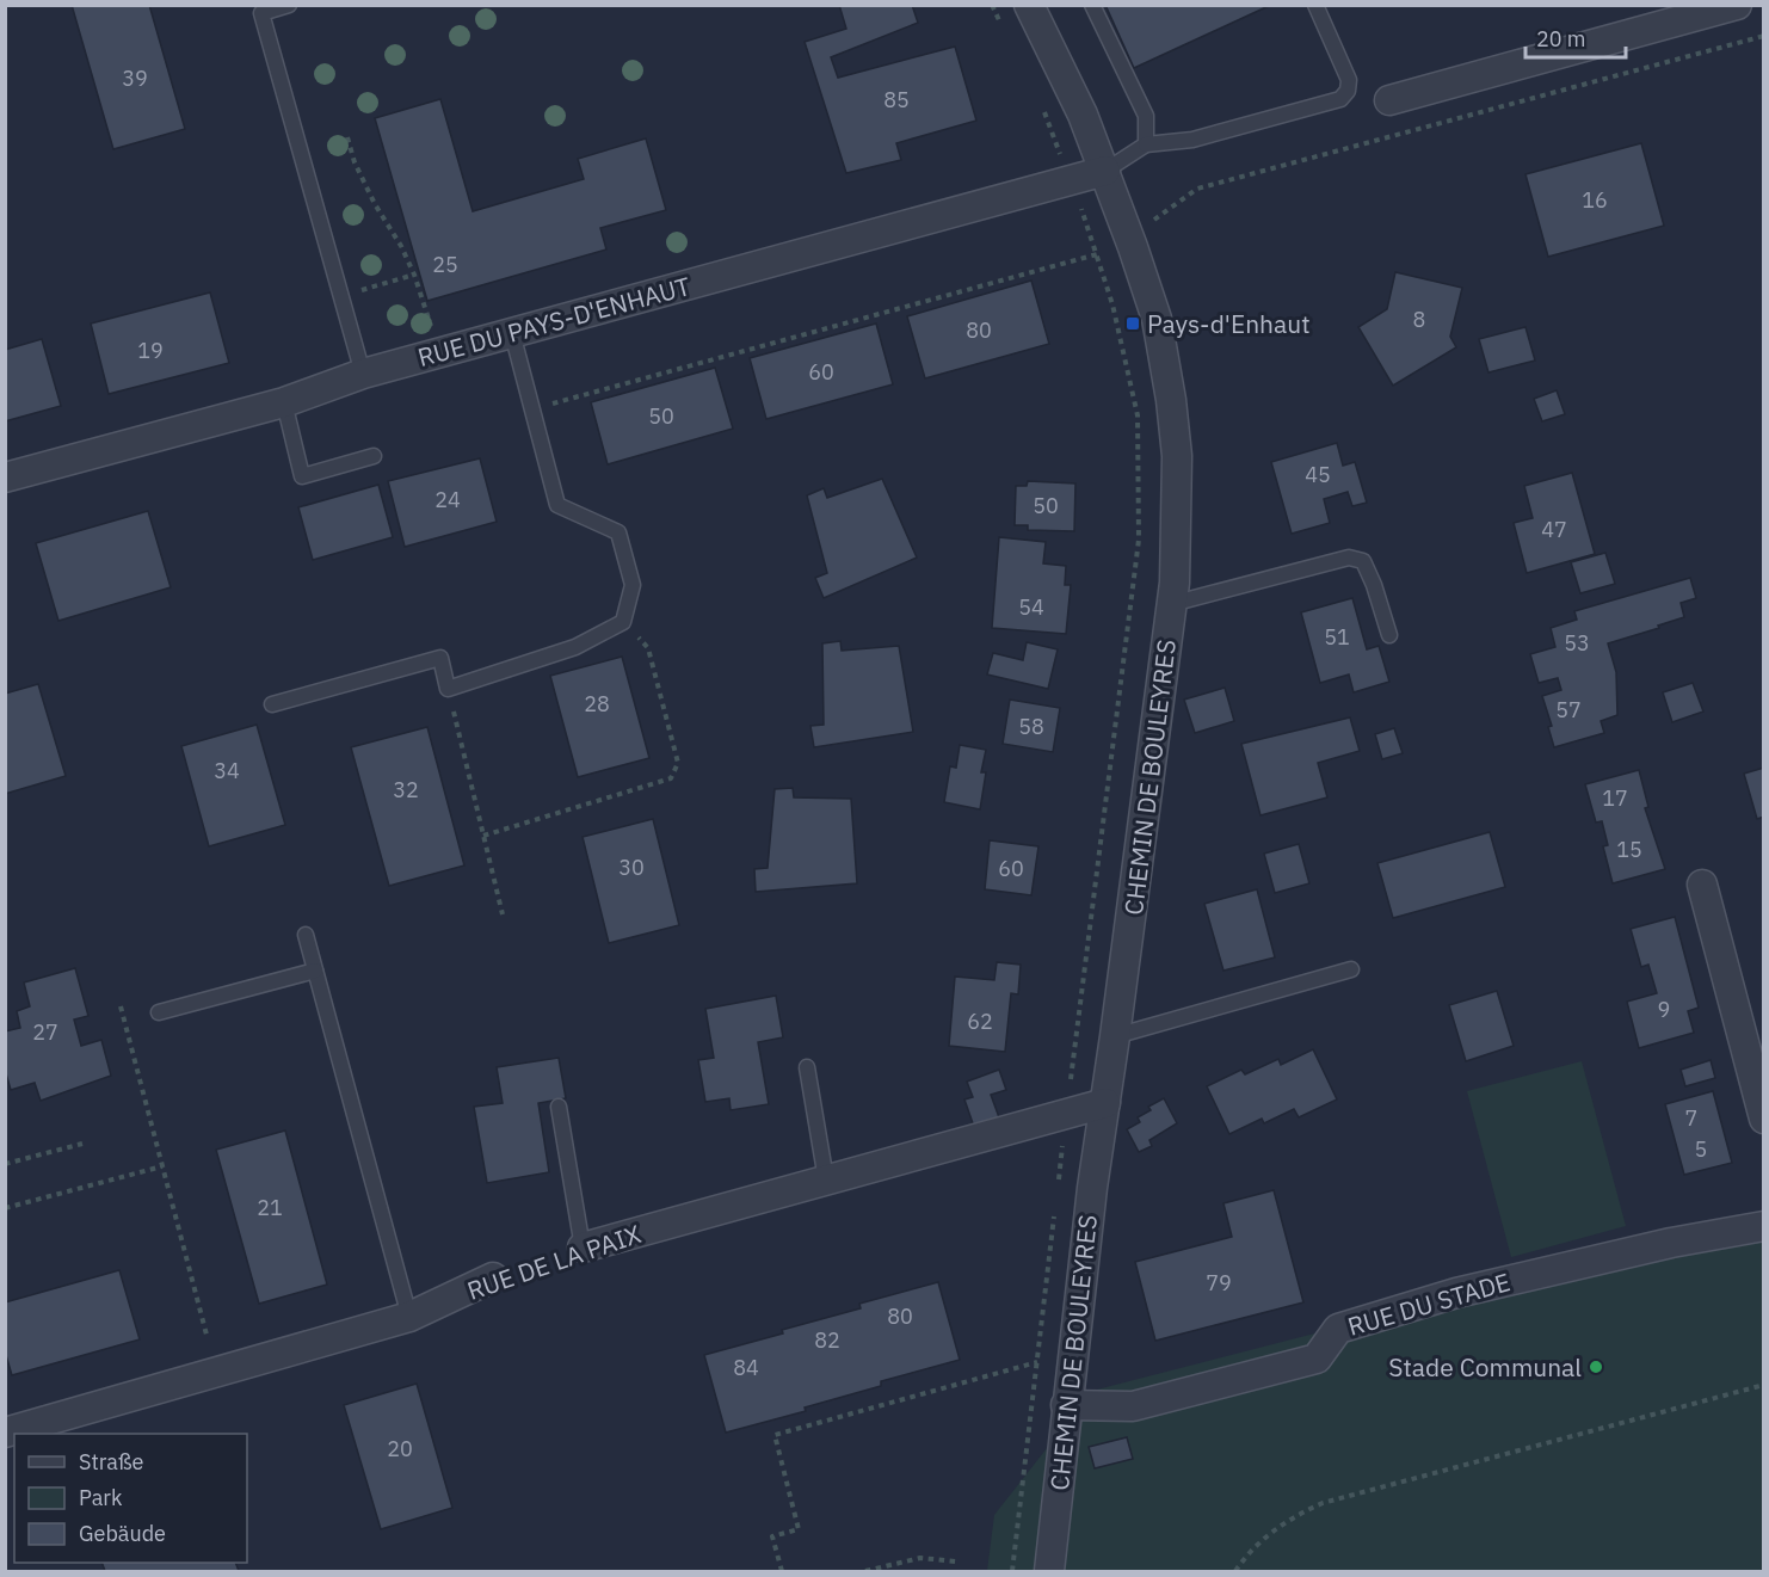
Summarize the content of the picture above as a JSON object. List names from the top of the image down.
{
  "streets": {
    "street": [
      "RUE DU PAYS-D'ENHAUT",
      "CHEMIN DE BOULEYRES",
      "RUE DE LA PAIX",
      "RUE DU STADE"
    ]
  },
  "crossings": [
    ["RUE DU PAYS-D'ENHAUT", "CHEMIN DE BOULEYRES"],
    ["CHEMIN DE BOULEYRES", "RUE DE LA PAIX"],
    ["CHEMIN DE BOULEYRES", "RUE DU STADE"]
  ],
  "places": {
    "transit": ["Pays-d'Enhaut"],
    "other": ["Stade Communal"]
  },
  "house_numbers": [
    "39",
    "85",
    "16",
    "25",
    "8",
    "80",
    "19",
    "60",
    "50",
    "45",
    "24",
    "50",
    "47",
    "54",
    "51",
    "53",
    "28",
    "57",
    "58",
    "34",
    "32",
    "17",
    "15",
    "30",
    "60",
    "9",
    "62",
    "27",
    "7",
    "5",
    "21",
    "79",
    "80",
    "82",
    "84",
    "20"
  ],
  "legend": ["Straße", "Park", "Gebäude"],
  "scale_bar": "20 m"
}
